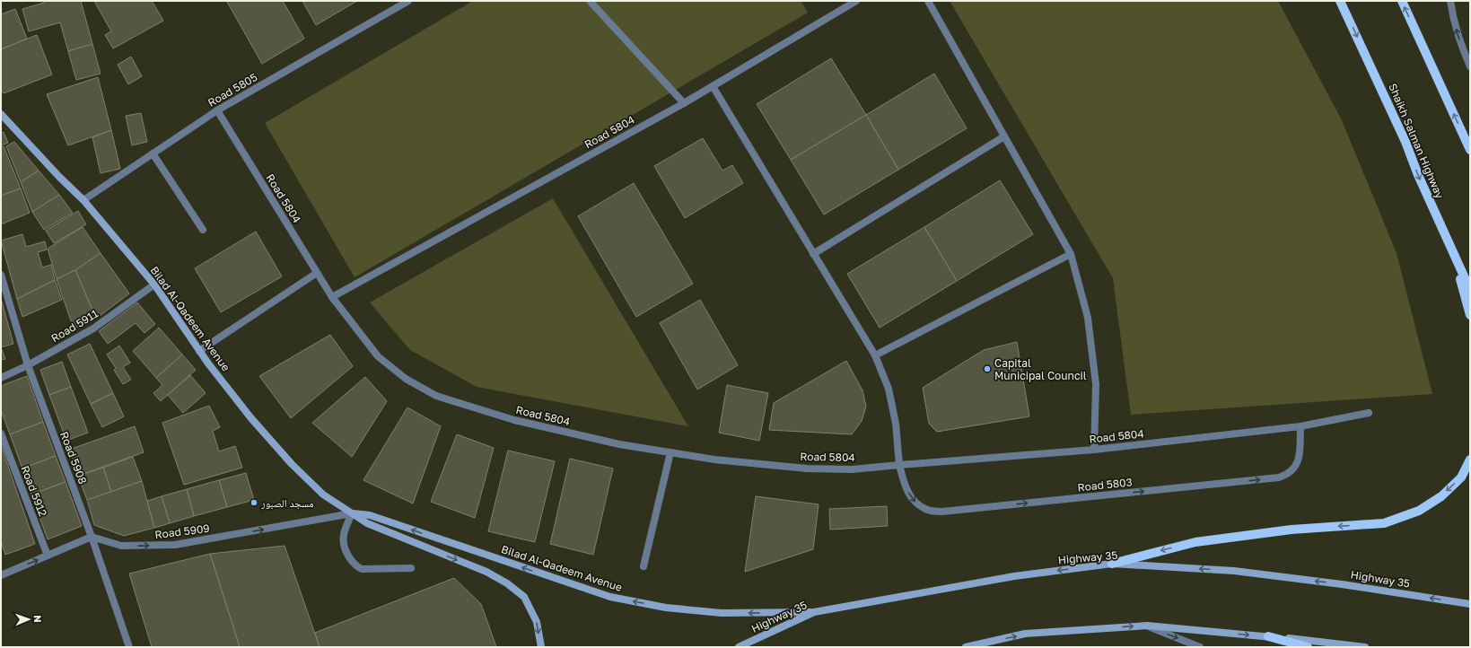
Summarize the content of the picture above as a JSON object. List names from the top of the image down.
{
  "streets": {
    "main road": ["Shaikh Salman Highway"],
    "street": [
      "Road 5805",
      "Road 5804",
      "Bilad Al-Qadeem Avenue",
      "Road 5911",
      "Road 5908",
      "Road 5803",
      "Road 5912",
      "Road 5909",
      "Highway 35"
    ]
  },
  "crossings": [
    ["Road 5805", "Road 5804"],
    ["Road 5805", "Bilad Al-Qadeem Avenue"],
    ["Road 5804", "Road 5803"],
    ["Bilad Al-Qadeem Avenue", "Road 5911"],
    ["Bilad Al-Qadeem Avenue", "Road 5909"],
    ["Bilad Al-Qadeem Avenue", "Highway 35"],
    ["Road 5911", "Road 5908"],
    ["Road 5908", "Road 5909"]
  ],
  "one_way": ["Road 5803", "Road 5909"],
  "places": ["Capital Municipal Council", "مسجد الصبور"],
  "north": "right"
}
